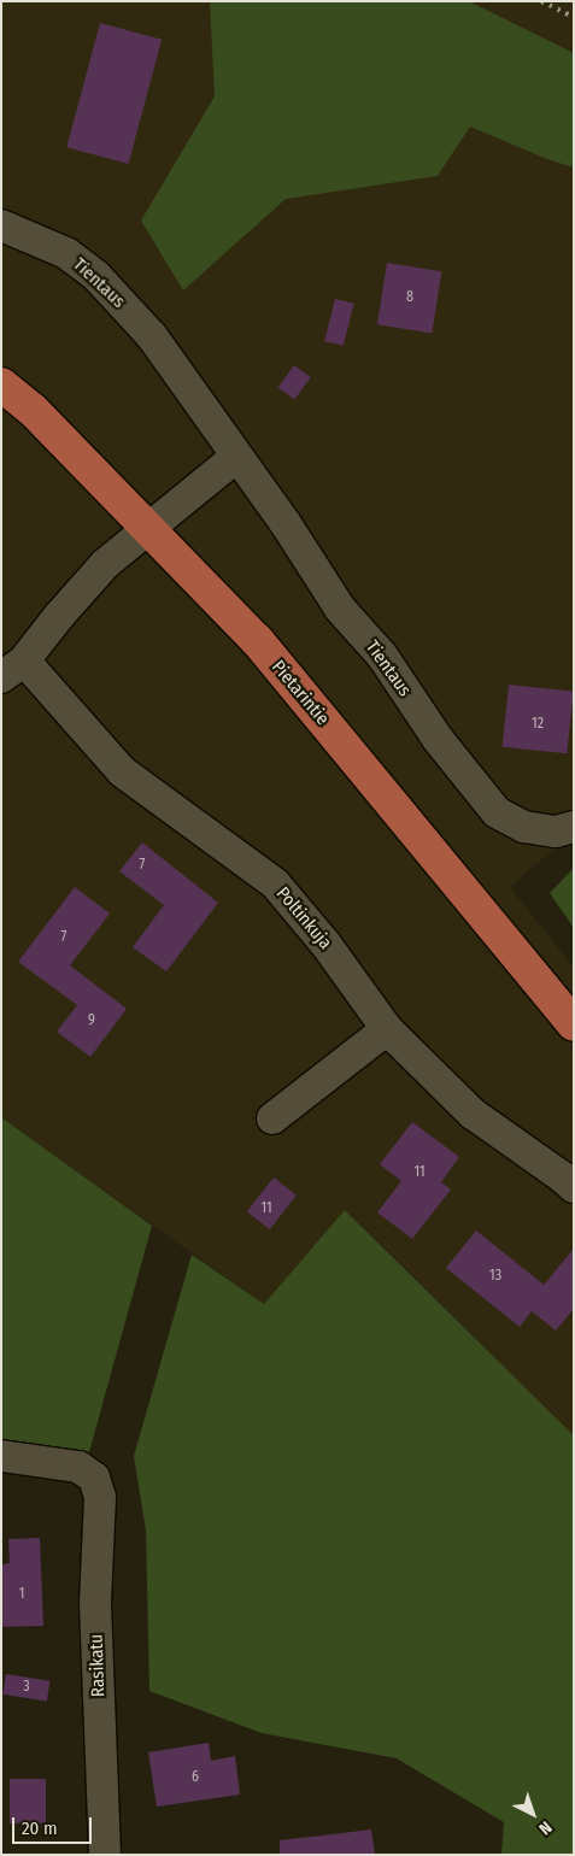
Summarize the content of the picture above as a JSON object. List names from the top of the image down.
{
  "streets": {
    "main road": ["Pietarintie"],
    "street": ["Tientaus", "Poltinkuja", "Rasikatu"]
  },
  "crossings": [
    ["Pietarintie", "Poltinkuja"]
  ],
  "house_numbers": [
    "8",
    "12",
    "7",
    "7",
    "9",
    "11",
    "11",
    "13",
    "1",
    "3",
    "6"
  ],
  "scale_bar": "20 m",
  "north": "bottom right"
}
